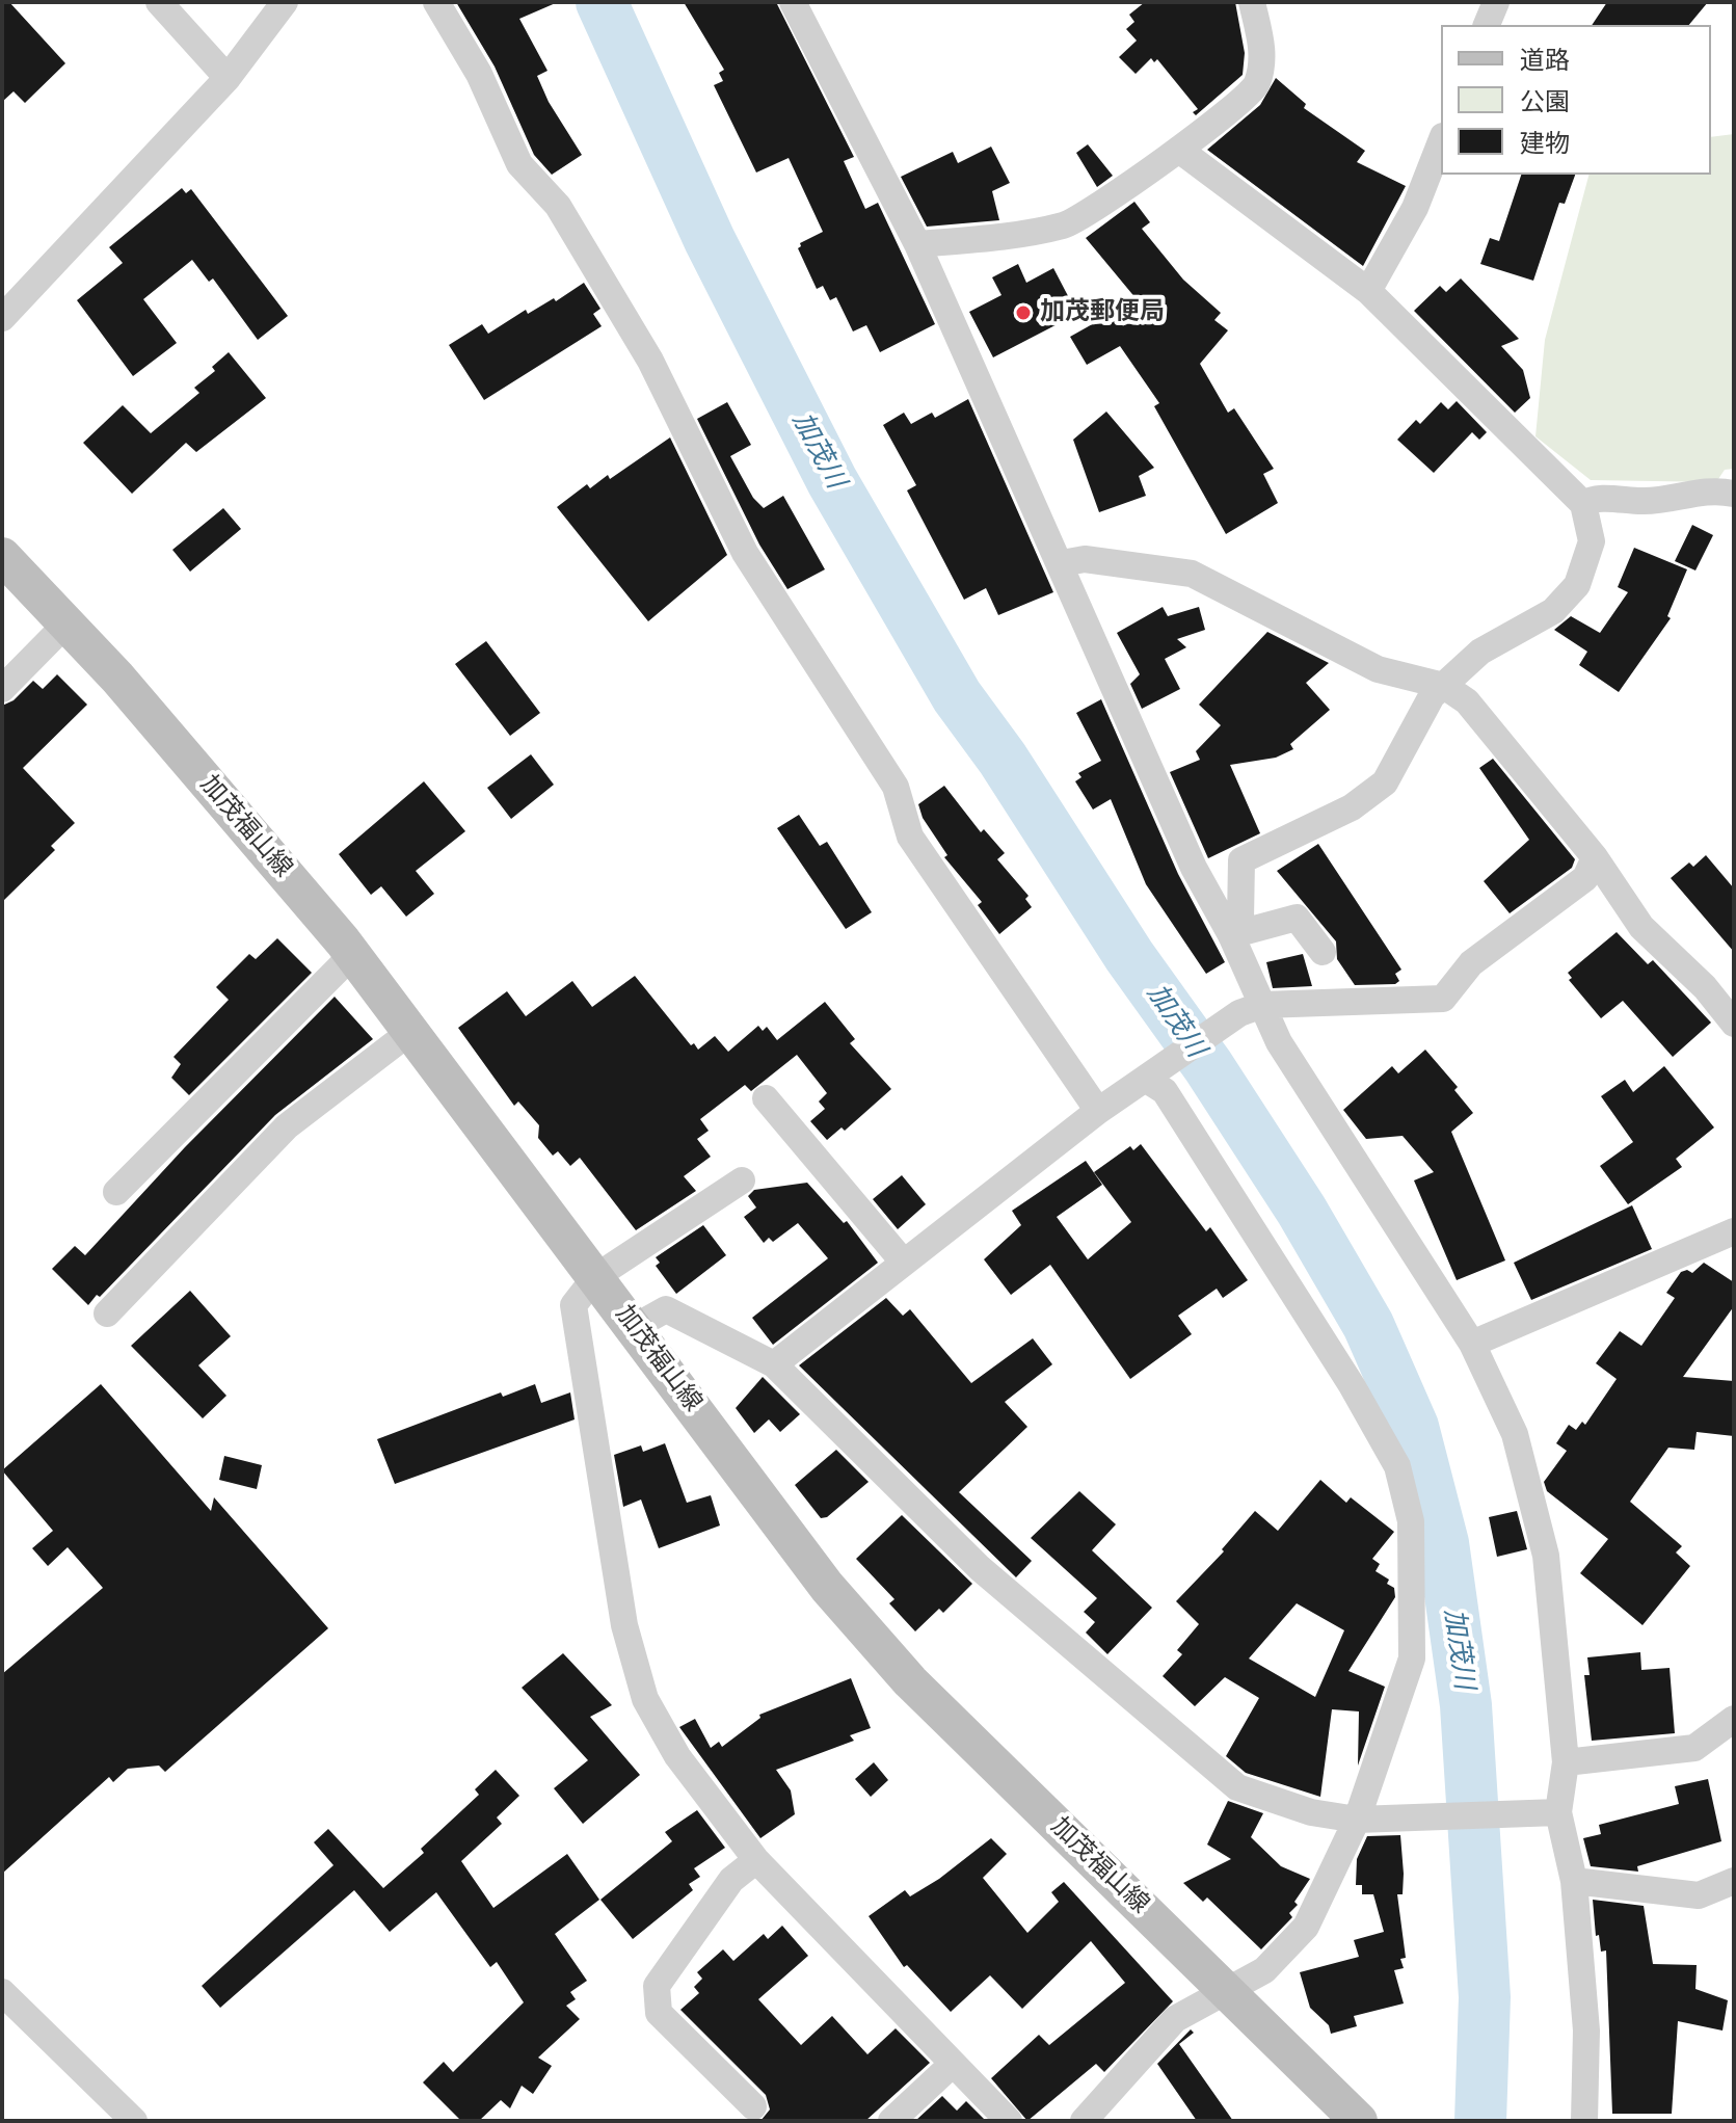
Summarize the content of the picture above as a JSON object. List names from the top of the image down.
{
  "streets": {
    "main road": ["加茂福山線"]
  },
  "water": ["加茂川"],
  "places": ["加茂郵便局"],
  "legend": ["道路", "公園", "建物"]
}
